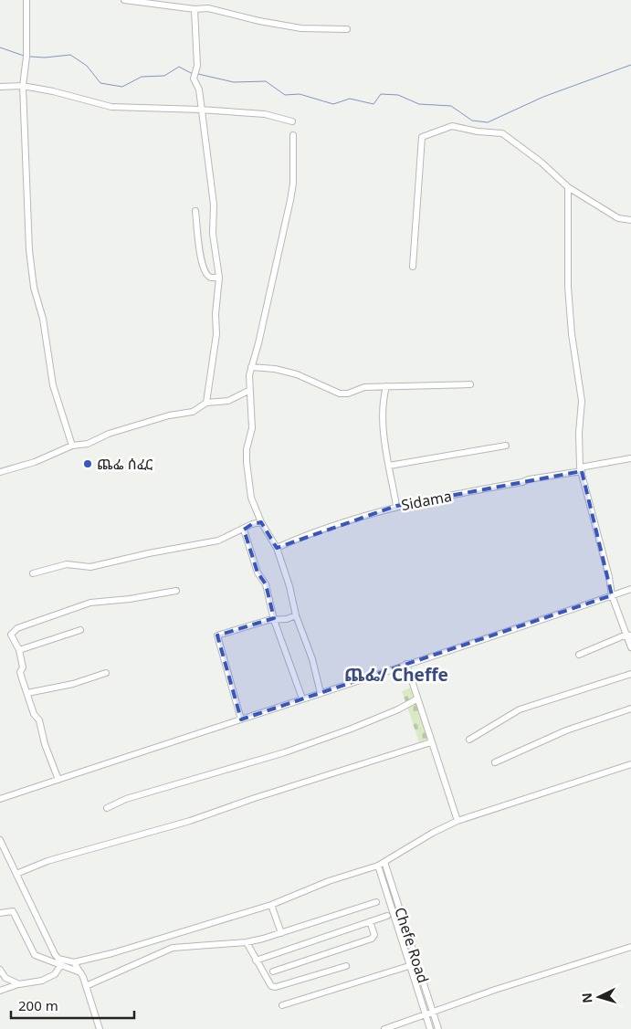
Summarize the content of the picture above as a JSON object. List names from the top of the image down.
{
  "streets": {
    "street": ["Sidama", "Chefe Road"]
  },
  "districts": ["ጨፌ/ Cheffe"],
  "places": ["ጨፌ ሰፈር"],
  "scale_bar": "200 m",
  "north": "left"
}
